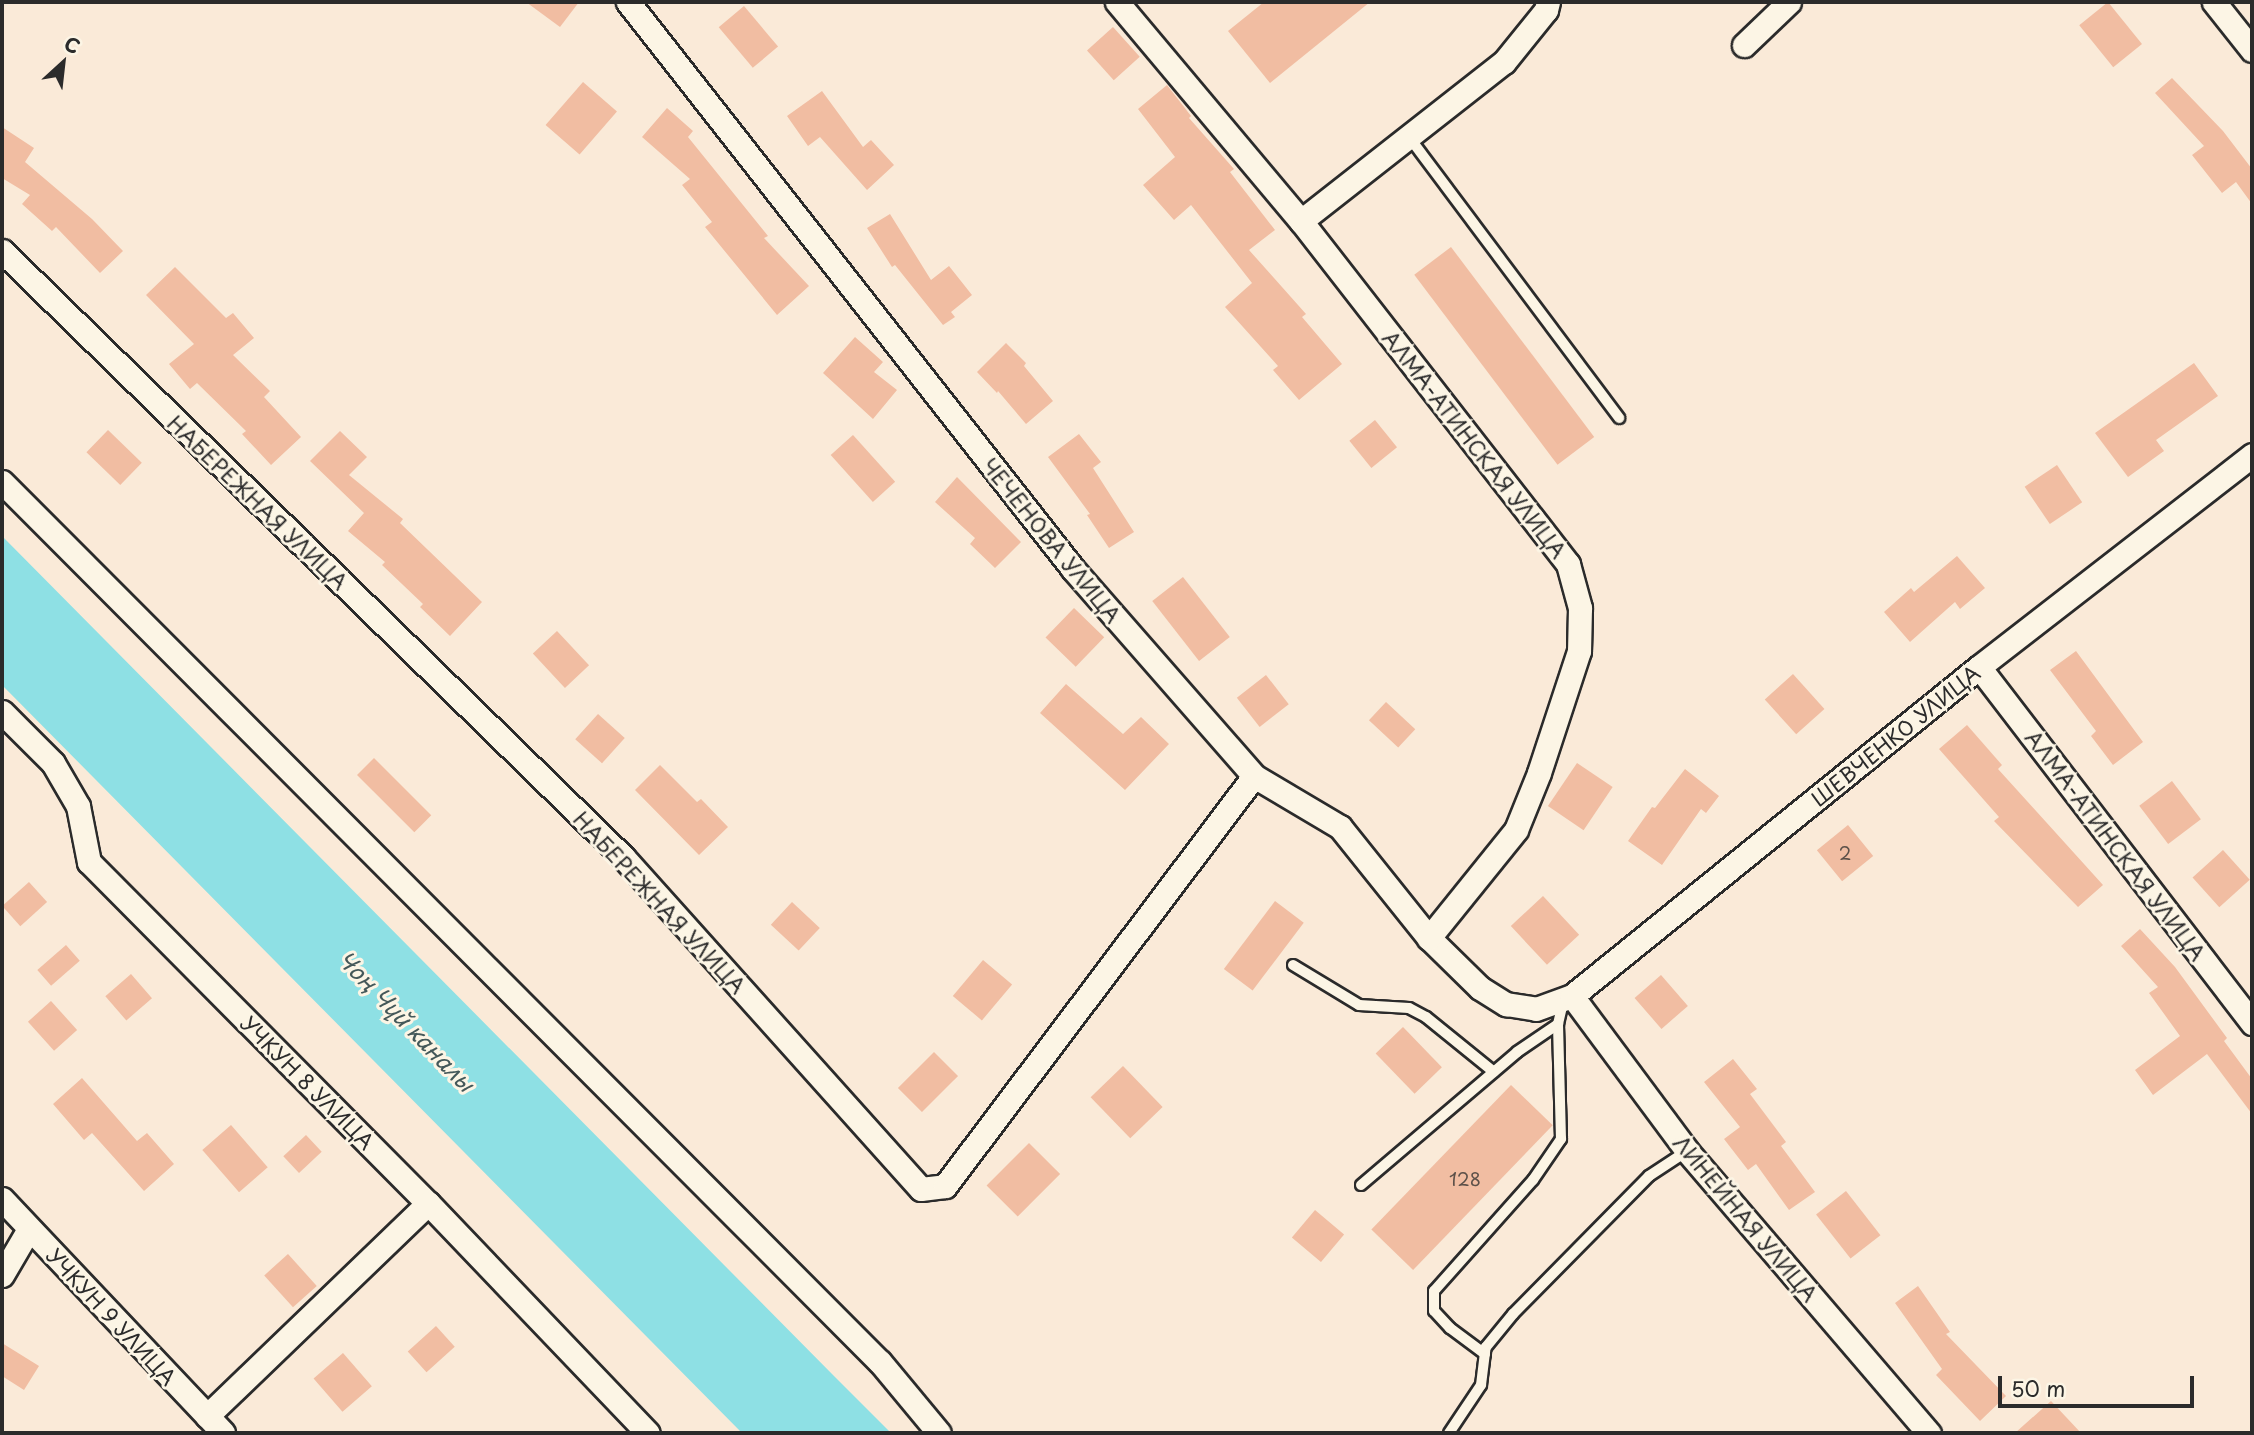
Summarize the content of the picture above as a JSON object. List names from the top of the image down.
{
  "streets": {
    "street": [
      "АЛМА-АТИНСКАЯ УЛИЦА",
      "НАБЕРЕЖНАЯ УЛИЦА",
      "ЧЕЧЕНОВА УЛИЦА",
      "ШЕВЧЕНКО УЛИЦА",
      "УЧКУН 8 УЛИЦА",
      "ЛИНЕЙНАЯ УЛИЦА",
      "УЧКУН 9 УЛИЦА"
    ]
  },
  "crossings": [
    ["АЛМА-АТИНСКАЯ УЛИЦА", "ЧЕЧЕНОВА УЛИЦА"],
    ["АЛМА-АТИНСКАЯ УЛИЦА", "ШЕВЧЕНКО УЛИЦА"],
    ["НАБЕРЕЖНАЯ УЛИЦА", "ЧЕЧЕНОВА УЛИЦА"],
    ["ЧЕЧЕНОВА УЛИЦА", "ШЕВЧЕНКО УЛИЦА"],
    ["ШЕВЧЕНКО УЛИЦА", "ЛИНЕЙНАЯ УЛИЦА"]
  ],
  "water": ["Чоң Чүй каналы"],
  "house_numbers": ["2", "128"],
  "scale_bar": "50 m",
  "north": "top right"
}
